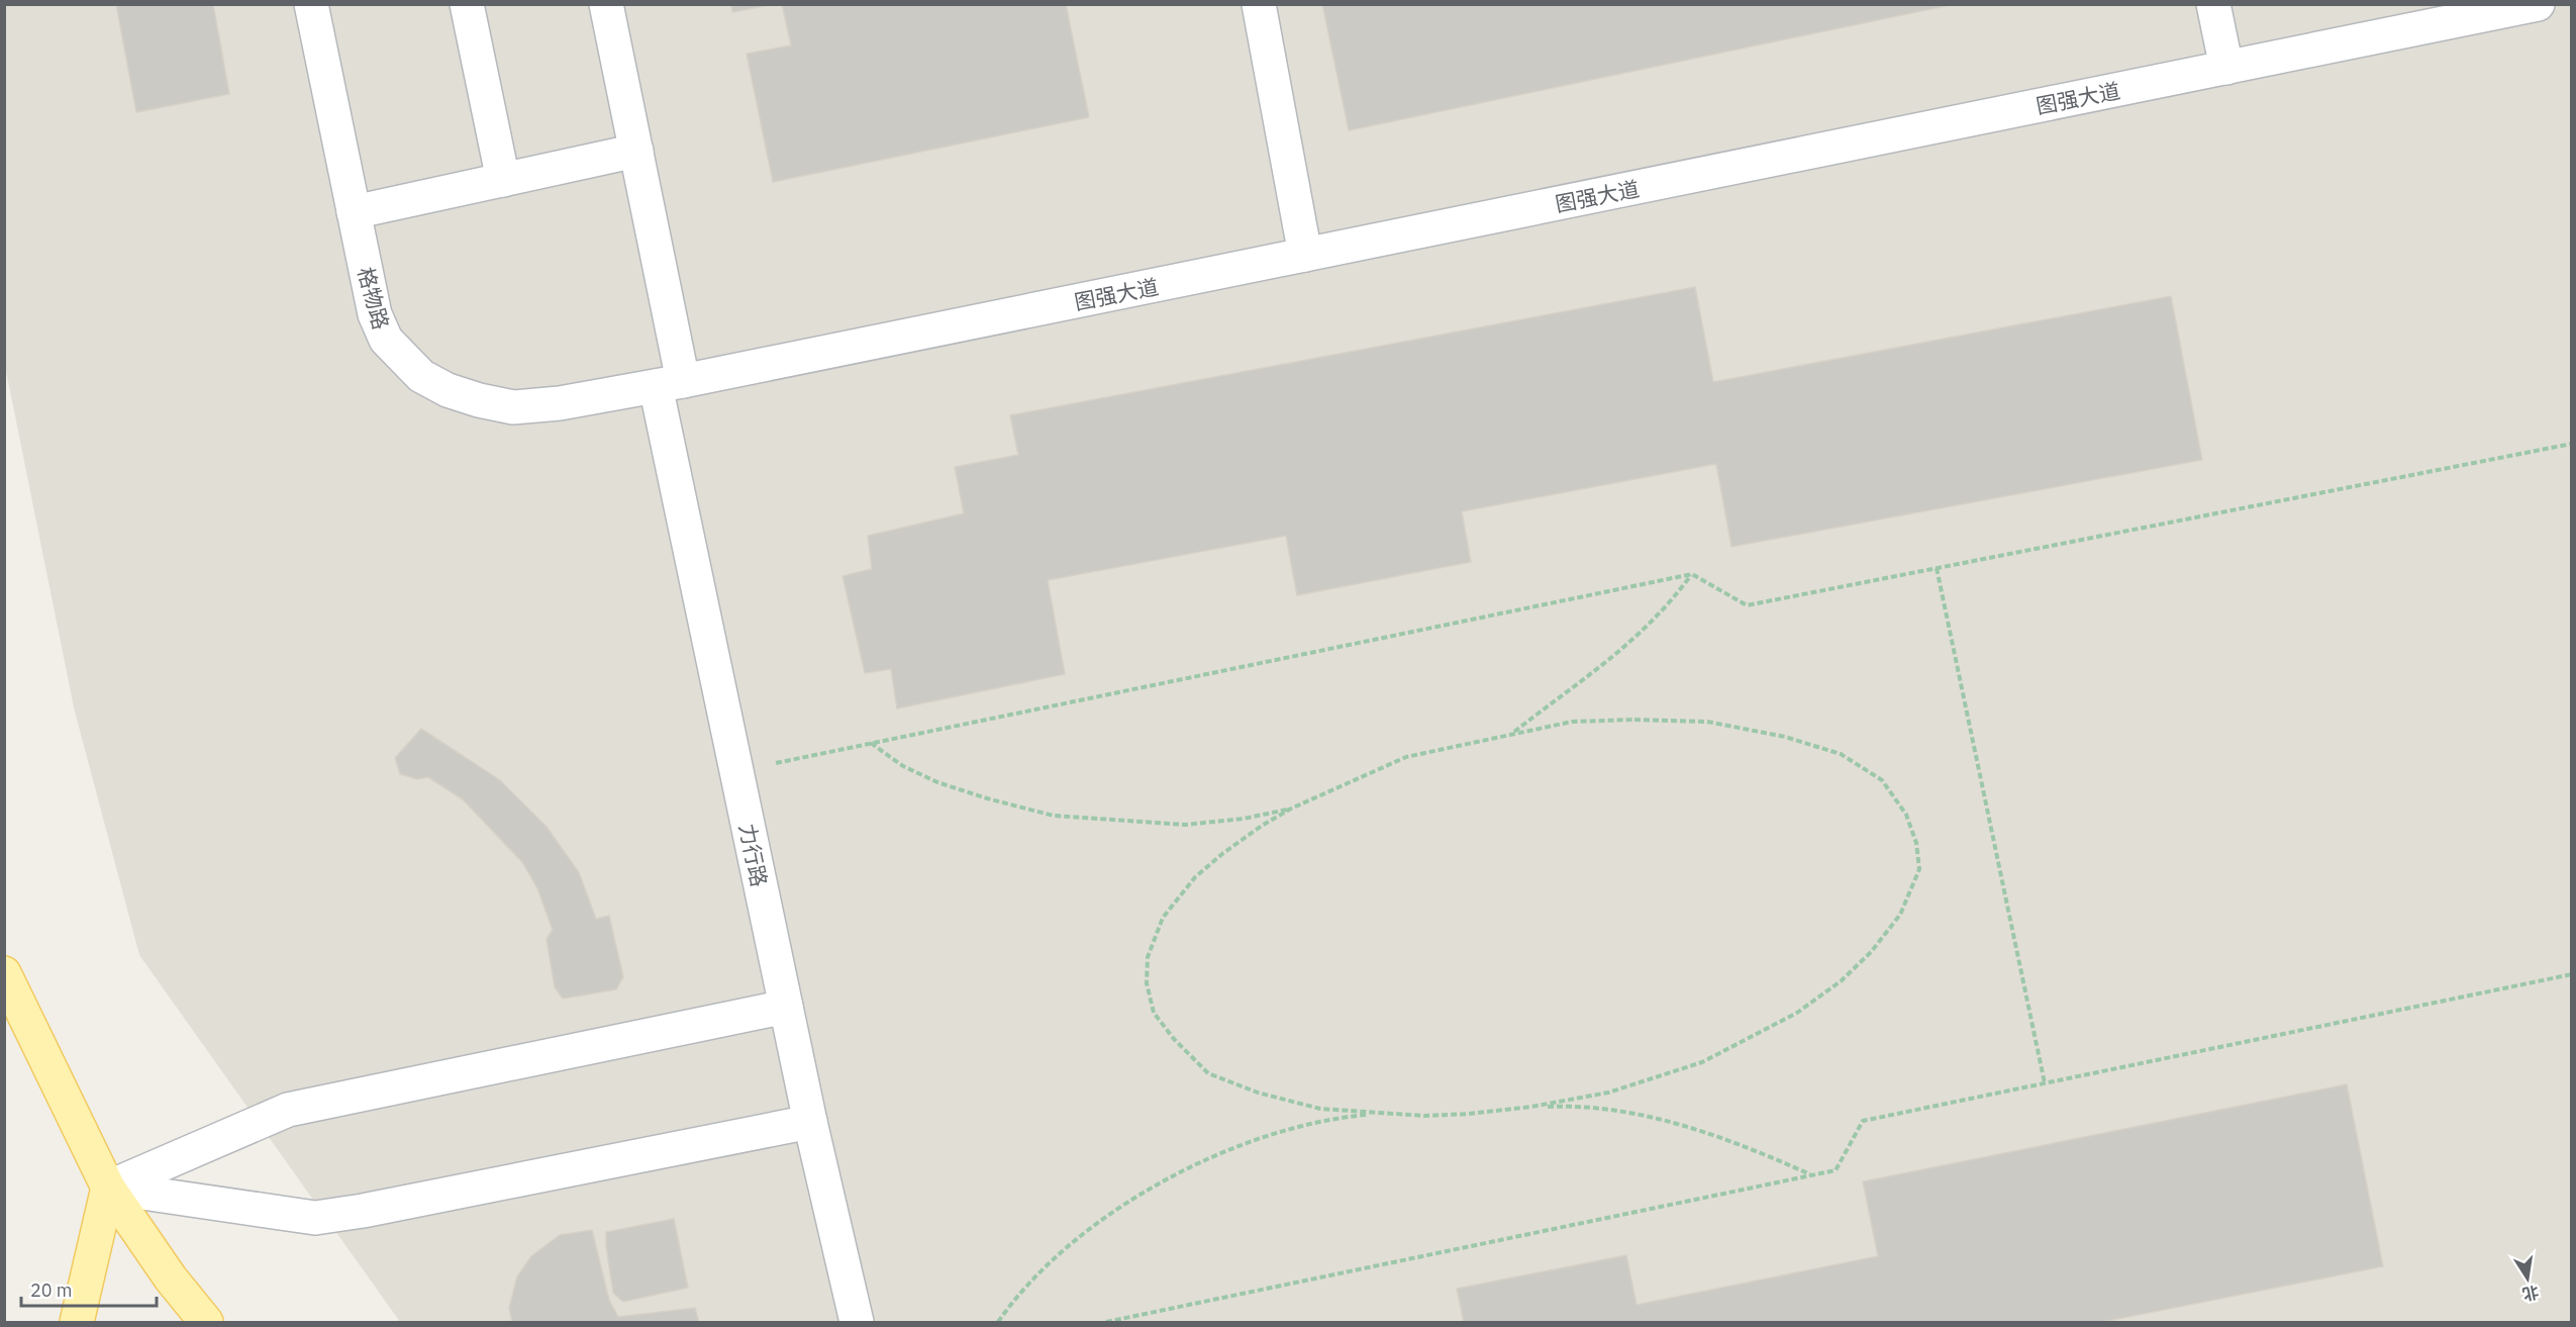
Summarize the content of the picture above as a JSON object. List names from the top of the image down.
{
  "streets": {
    "lane": ["图强大道", "格物路", "力行路"]
  },
  "crossings": [
    ["图强大道", "格物路"],
    ["图强大道", "力行路"],
    ["格物路", "力行路"]
  ],
  "scale_bar": "20 m",
  "north": "bottom"
}
